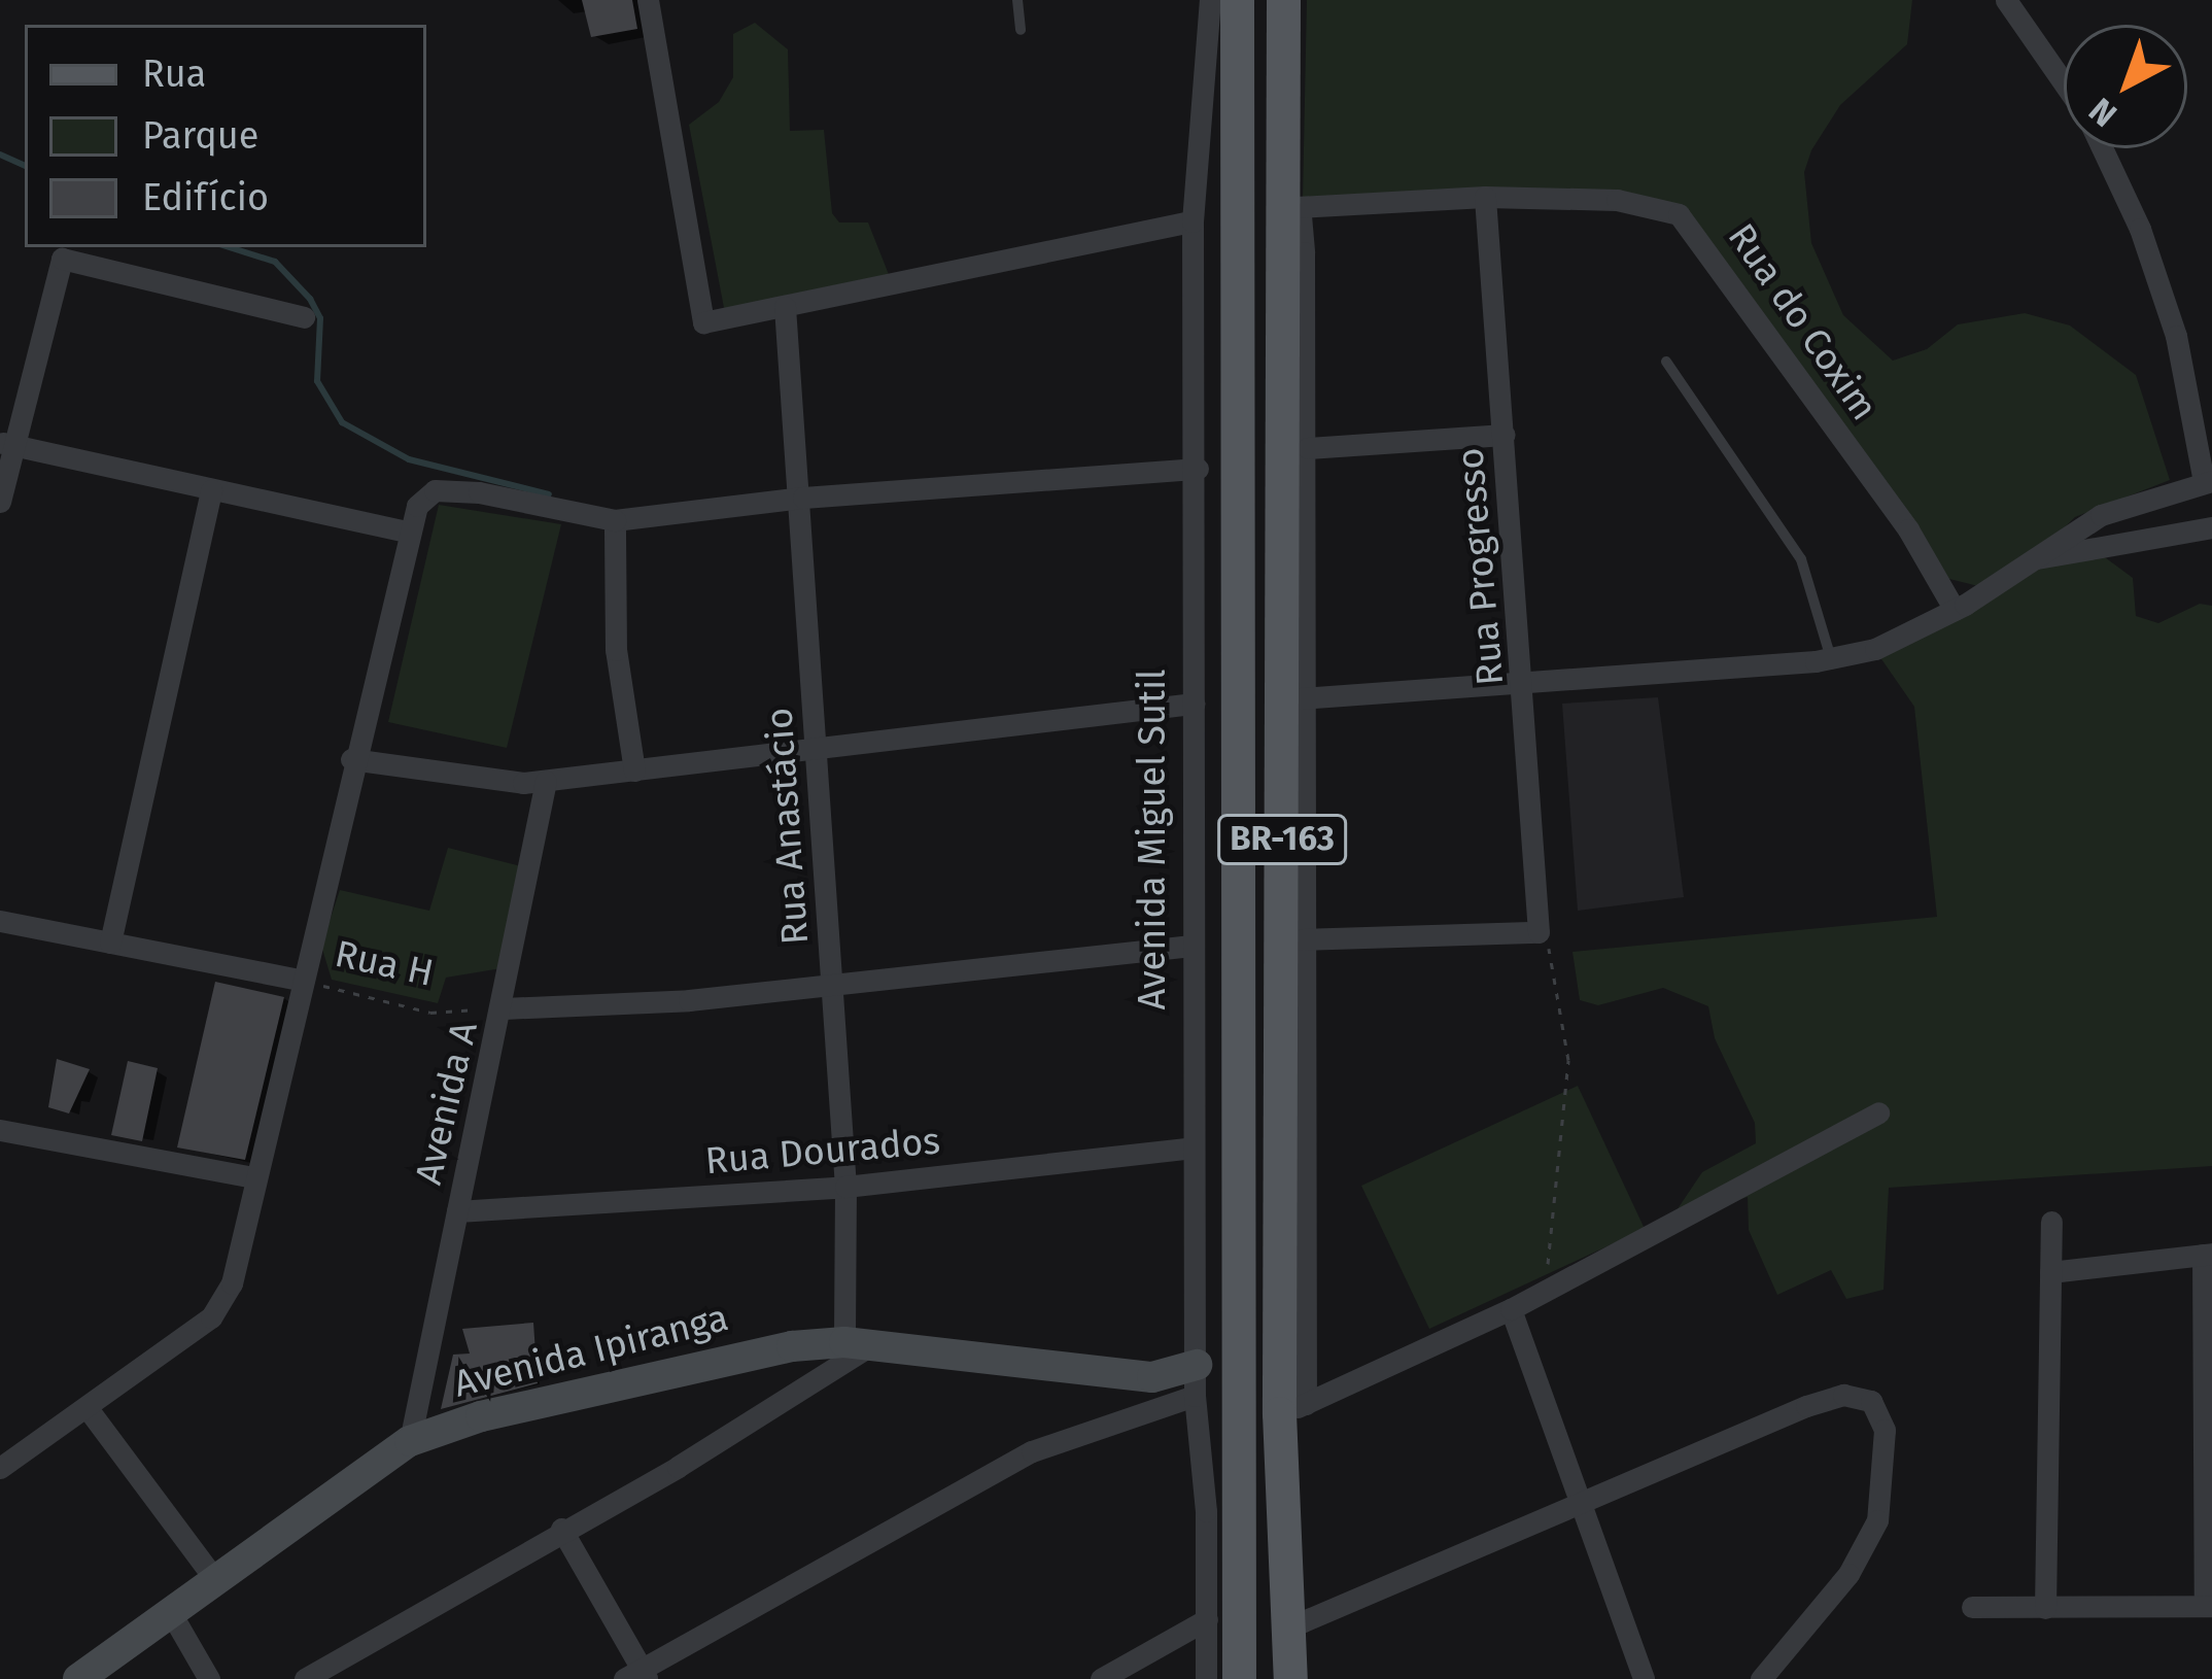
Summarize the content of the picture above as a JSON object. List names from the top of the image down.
{
  "streets": {
    "main road": ["BR-163"],
    "street": [
      "Rua do Coxim",
      "Rua Progresso",
      "Rua Anastácio",
      "Avenida Miguel Sutil",
      "Rua H",
      "Avenida A",
      "Rua Dourados",
      "Avenida Ipiranga"
    ]
  },
  "crossings": [
    ["Rua do Coxim", "Rua Progresso"],
    ["Rua do Coxim", "BR-163"],
    ["Rua Anastácio", "Rua Dourados"],
    ["Rua Anastácio", "Avenida Ipiranga"],
    ["Avenida Miguel Sutil", "Rua Dourados"],
    ["Avenida Miguel Sutil", "Avenida Ipiranga"],
    ["Rua H", "Avenida A"],
    ["Avenida A", "Rua Dourados"],
    ["Avenida A", "Avenida Ipiranga"]
  ],
  "legend": ["Rua", "Parque", "Edifício"],
  "north": "bottom left"
}
